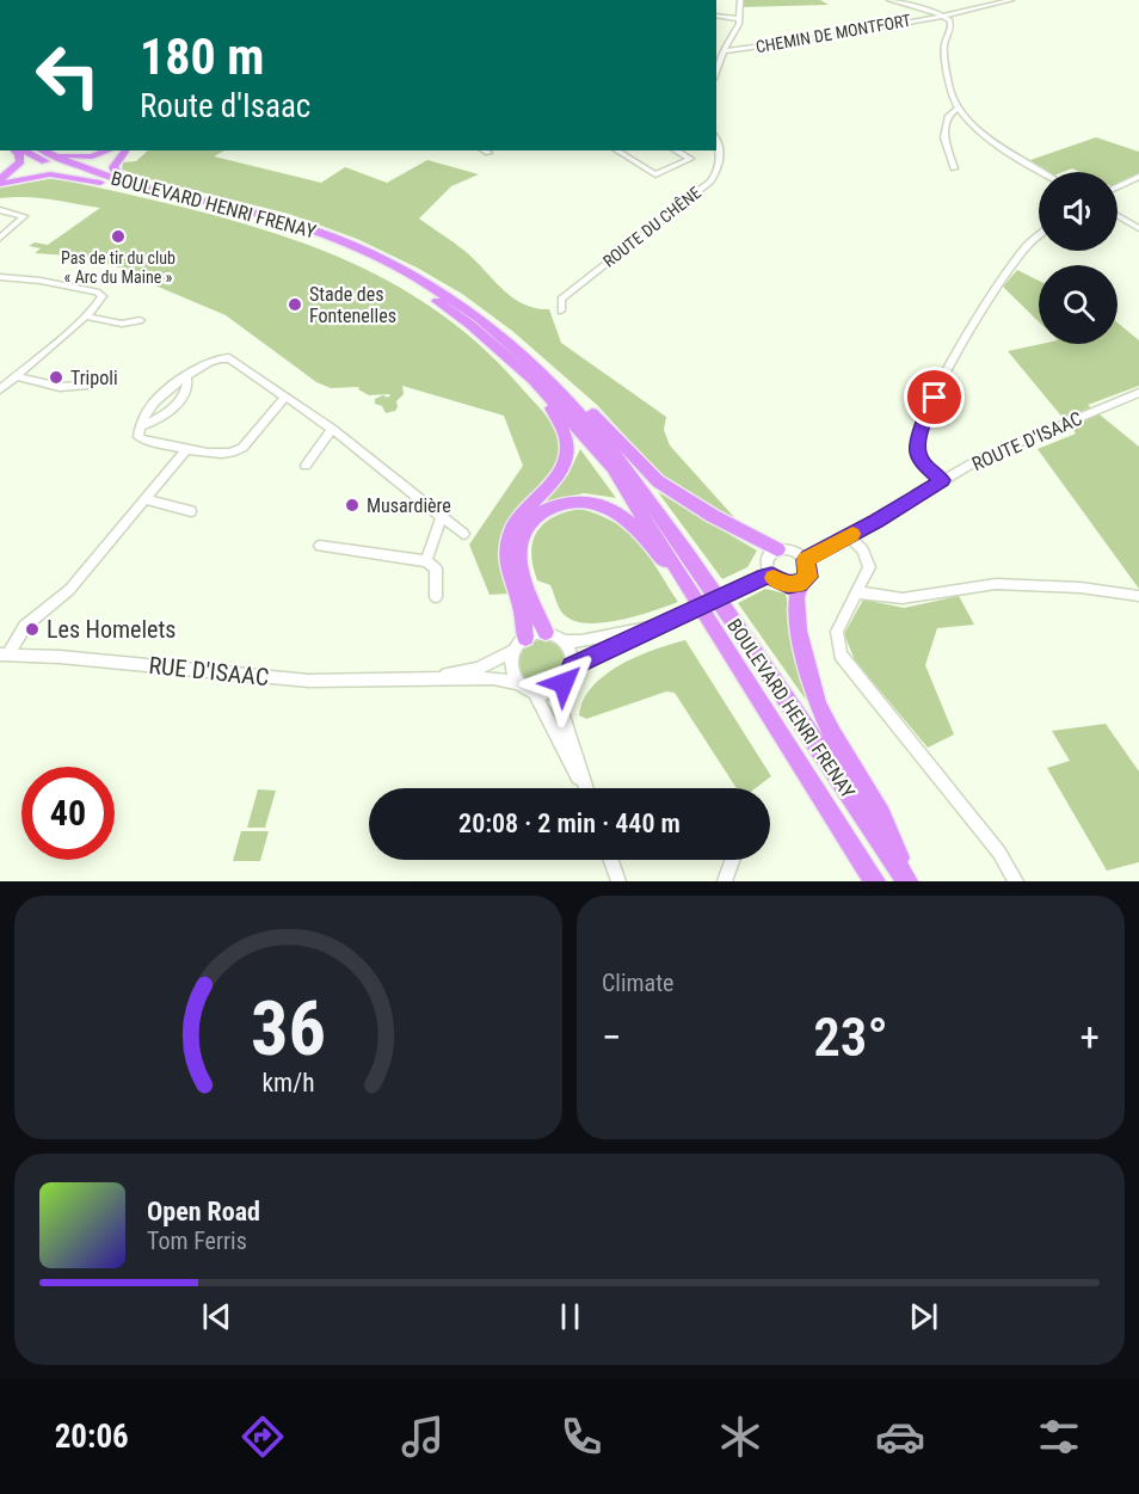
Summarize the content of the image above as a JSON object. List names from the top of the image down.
{
  "streets": {
    "highway": ["BOULEVARD HENRI FRENAY"],
    "street": [
      "CHEMIN DE MONTFORT",
      "ROUTE DU CHÊNE",
      "ROUTE D'ISAAC",
      "RUE D'ISAAC"
    ]
  },
  "places": [
    "Pas de tir du club « Arc du Maine »",
    "Stade des Fontenelles",
    "Tripoli",
    "Musardière",
    "Les Homelets"
  ],
  "page": {
    "turn": ["180 m", "Route d'Isaac"],
    "limit": "40",
    "trip": "20:08 · 2 min · 440 m",
    "tile": "Climate",
    "heat": ["−", "23°", "+"],
    "song": ["Open Road", "Tom Ferris"],
    "tabs": "20:06",
    "gauge": ["36", "km/h"]
  }
}
